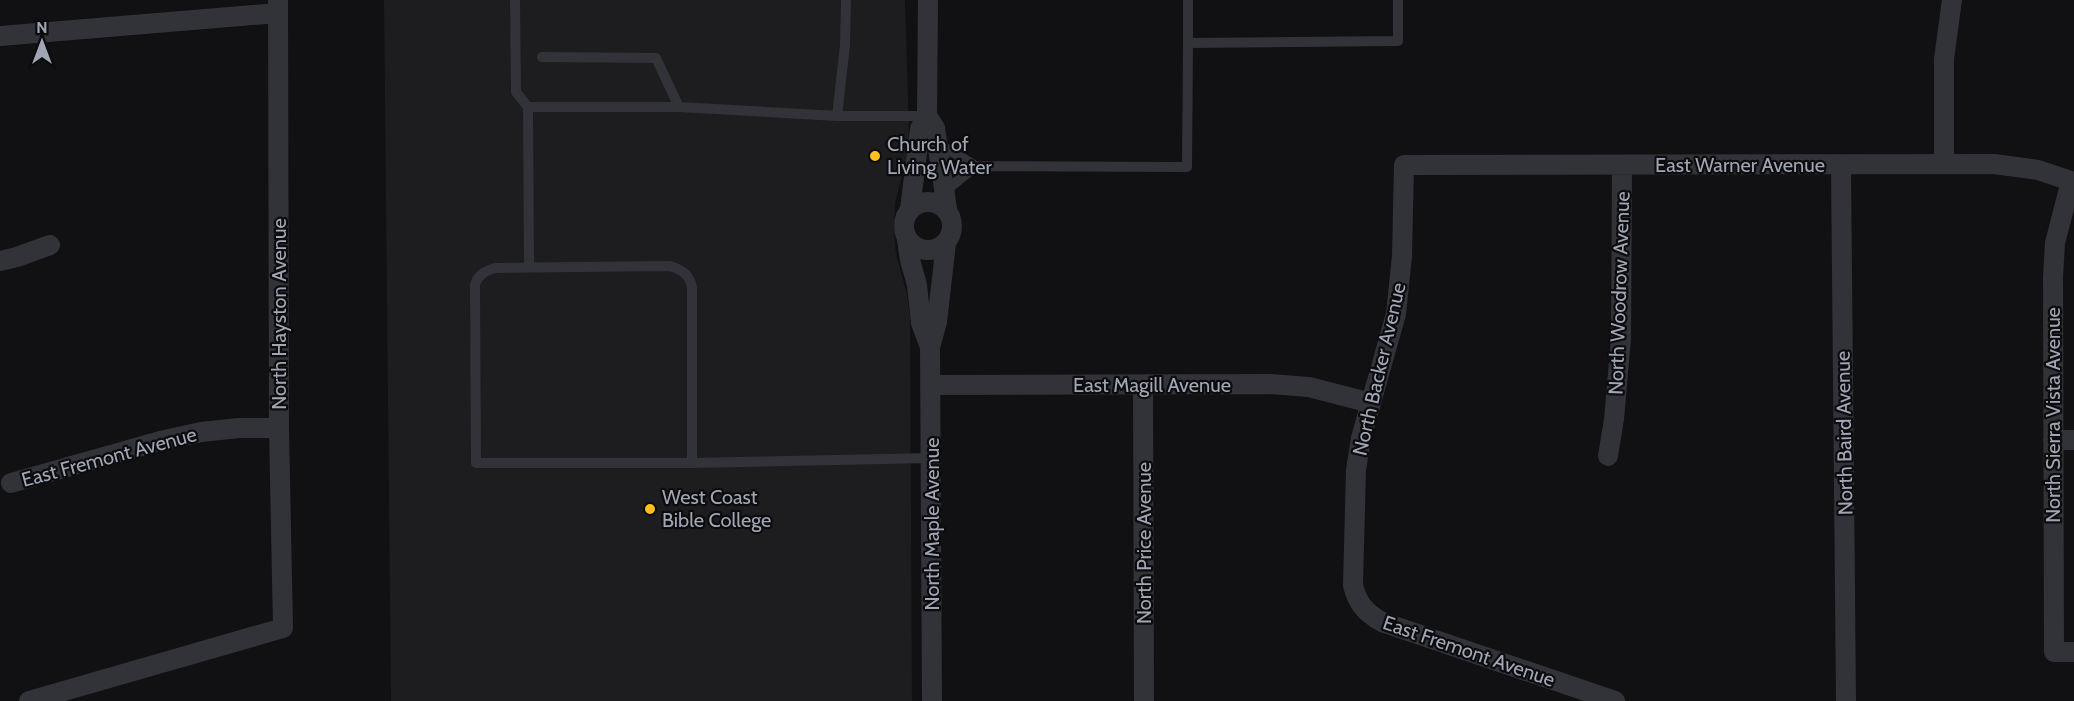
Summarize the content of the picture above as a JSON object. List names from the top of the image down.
{
  "streets": {
    "street": [
      "East Warner Avenue",
      "North Woodrow Avenue",
      "North Hayston Avenue",
      "North Backer Avenue",
      "East Magill Avenue",
      "North Sierra Vista Avenue",
      "North Baird Avenue",
      "East Fremont Avenue",
      "North Maple Avenue",
      "North Price Avenue"
    ]
  },
  "crossings": [
    ["East Warner Avenue", "North Woodrow Avenue"],
    ["East Warner Avenue", "North Backer Avenue"],
    ["East Warner Avenue", "North Sierra Vista Avenue"],
    ["East Warner Avenue", "North Baird Avenue"],
    ["North Hayston Avenue", "East Fremont Avenue"],
    ["North Backer Avenue", "East Magill Avenue"],
    ["North Backer Avenue", "East Fremont Avenue"],
    ["East Magill Avenue", "North Maple Avenue"],
    ["East Magill Avenue", "North Price Avenue"]
  ],
  "places": ["Church of Living Water", "West Coast Bible College"],
  "north": "top"
}
